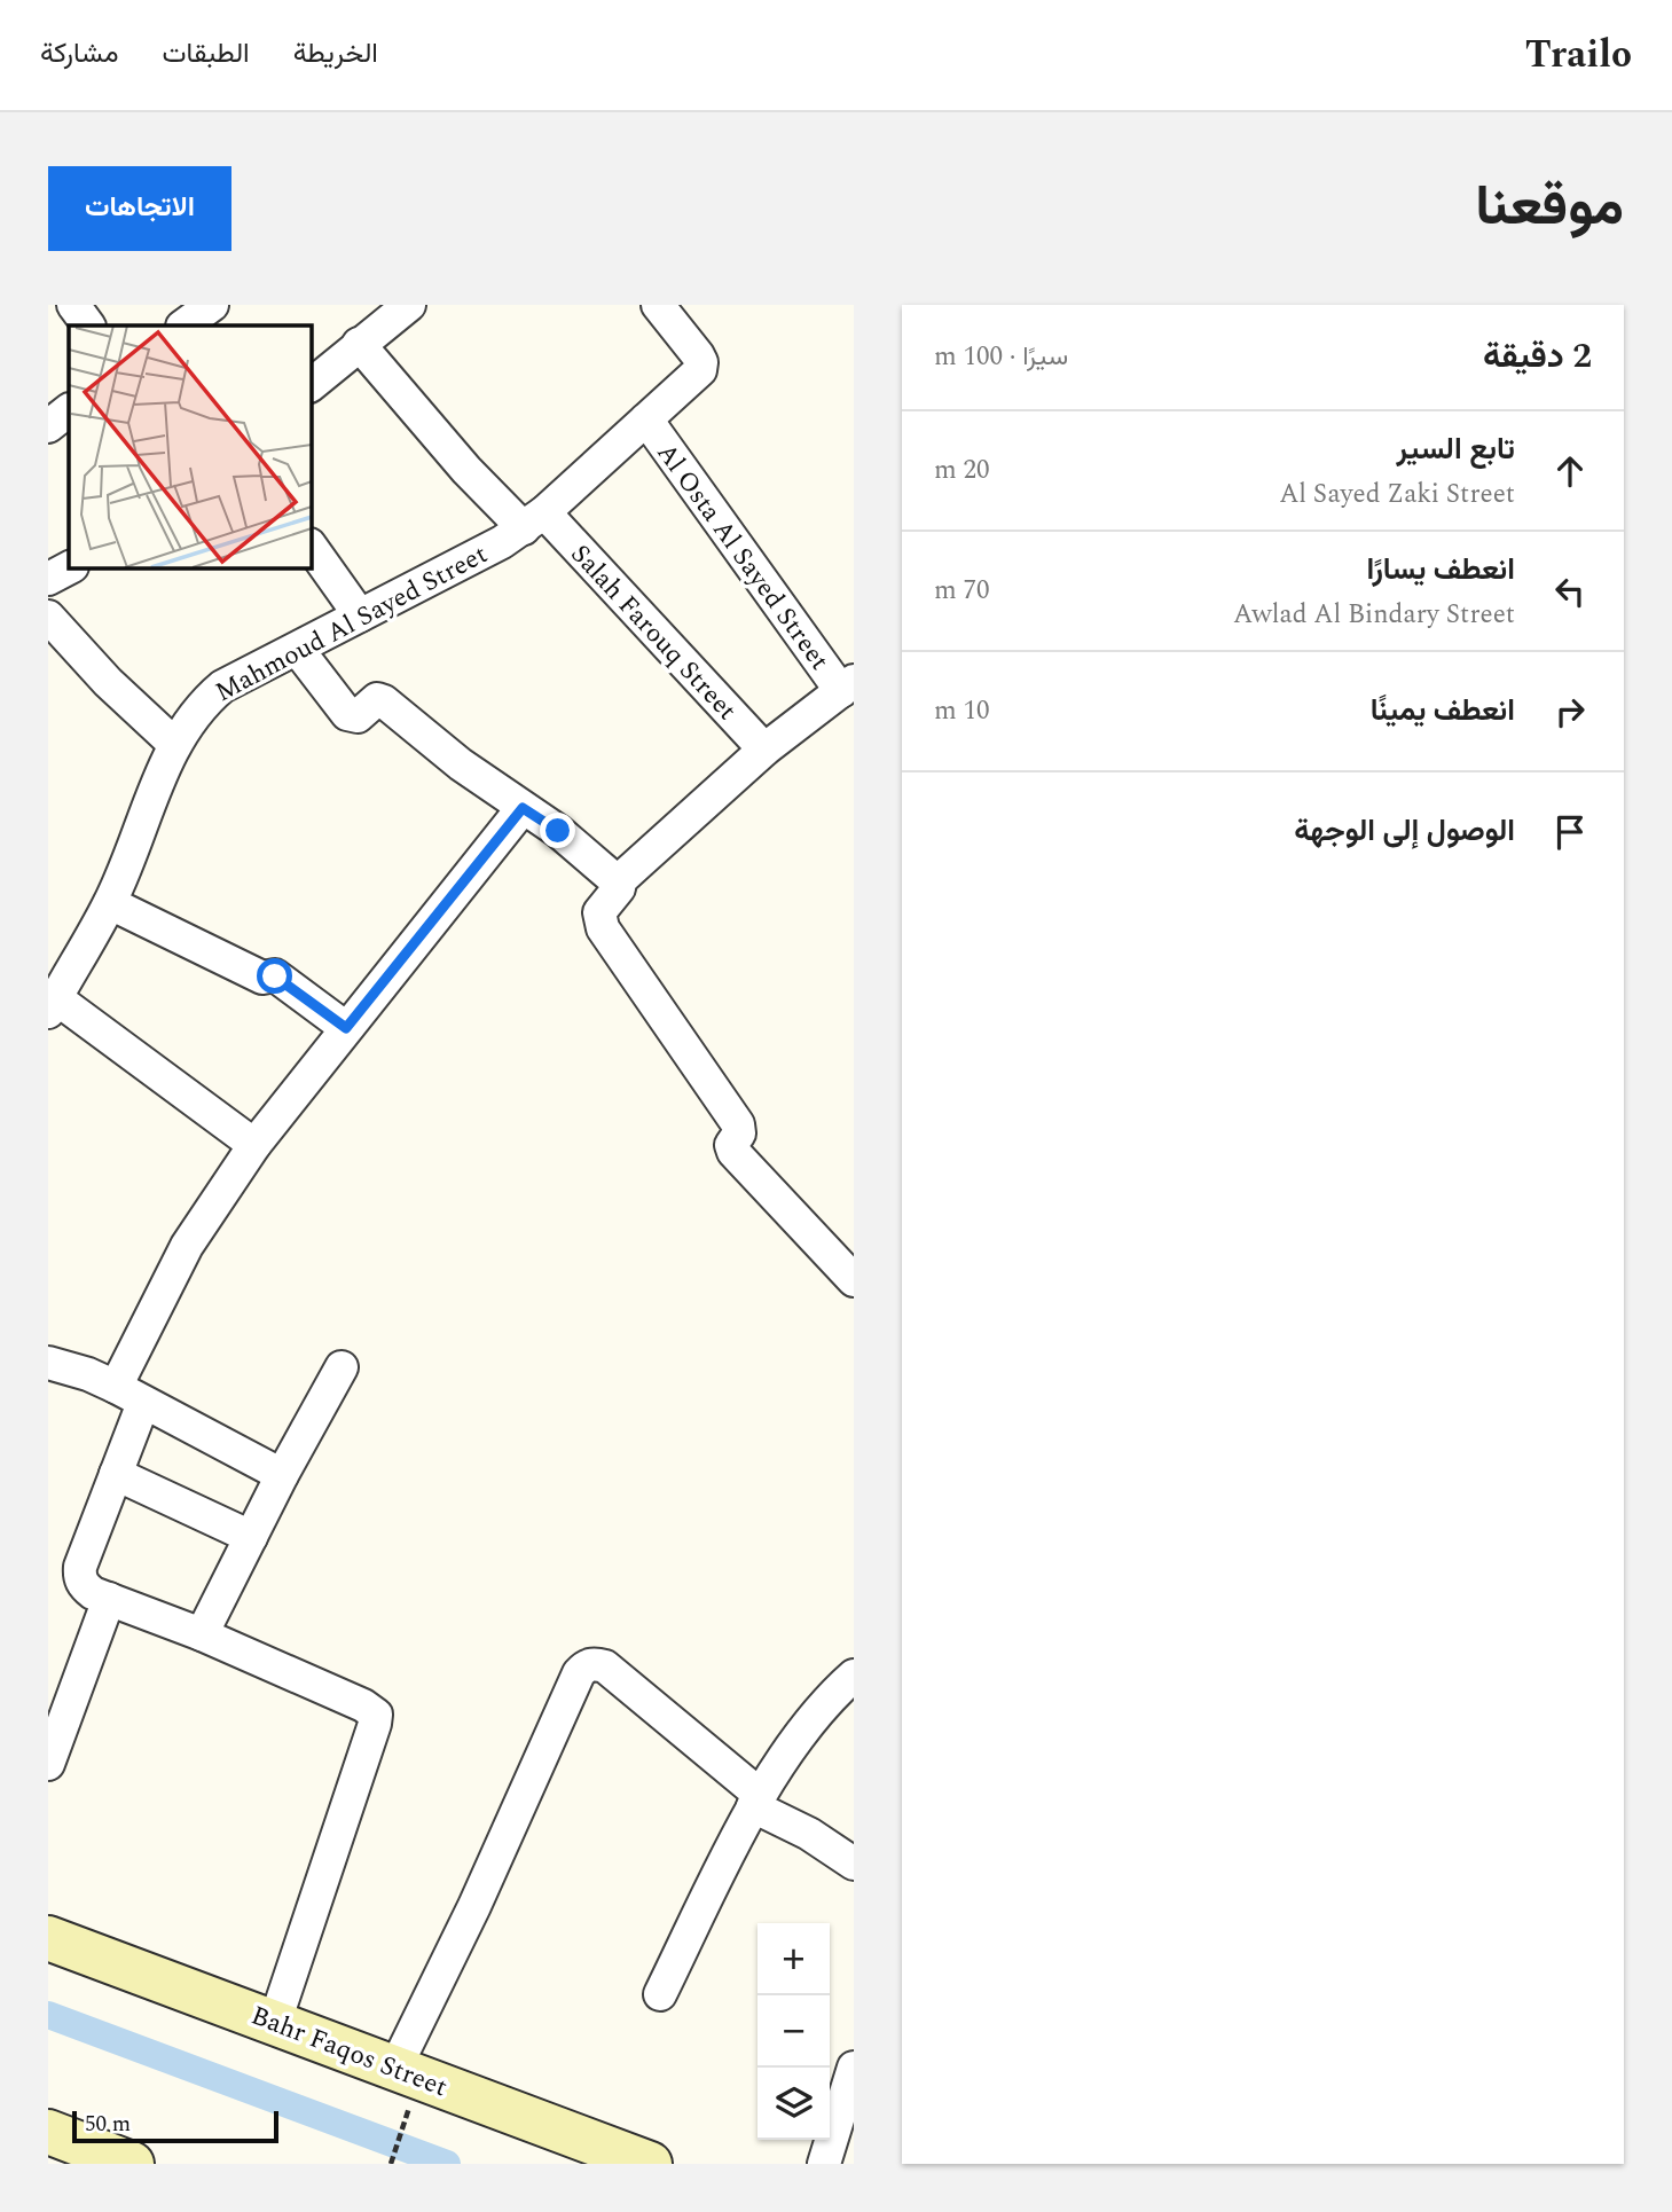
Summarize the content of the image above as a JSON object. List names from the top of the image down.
{
  "streets": {
    "main road": ["Bahr Faqos Street"],
    "street": ["Al Osta Al Sayed Street", "Mahmoud Al Sayed Street", "Salah Farouq Street"]
  },
  "crossings": [
    ["Al Osta Al Sayed Street", "Mahmoud Al Sayed Street"],
    ["Mahmoud Al Sayed Street", "Salah Farouq Street"]
  ],
  "scale_bar": "50 m",
  "page": {
    "header": "Trailo",
    "nav": ["الخريطة", "الطبقات", "مشاركة"],
    "title": "موقعنا",
    "buttons": "الاتجاهات",
    "heading": ["2 دقيقة", "سيرًا · 100 m"],
    "list": [
      ["تابع السير", "Al Sayed Zaki Street", "20 m"],
      ["انعطف يسارًا", "Awlad Al Bindary Street", "70 m"],
      ["انعطف يمينًا", "10 m"],
      "الوصول إلى الوجهة"
    ],
    "map_buttons": ["+", "−"],
    "scale": "50 m"
  }
}
